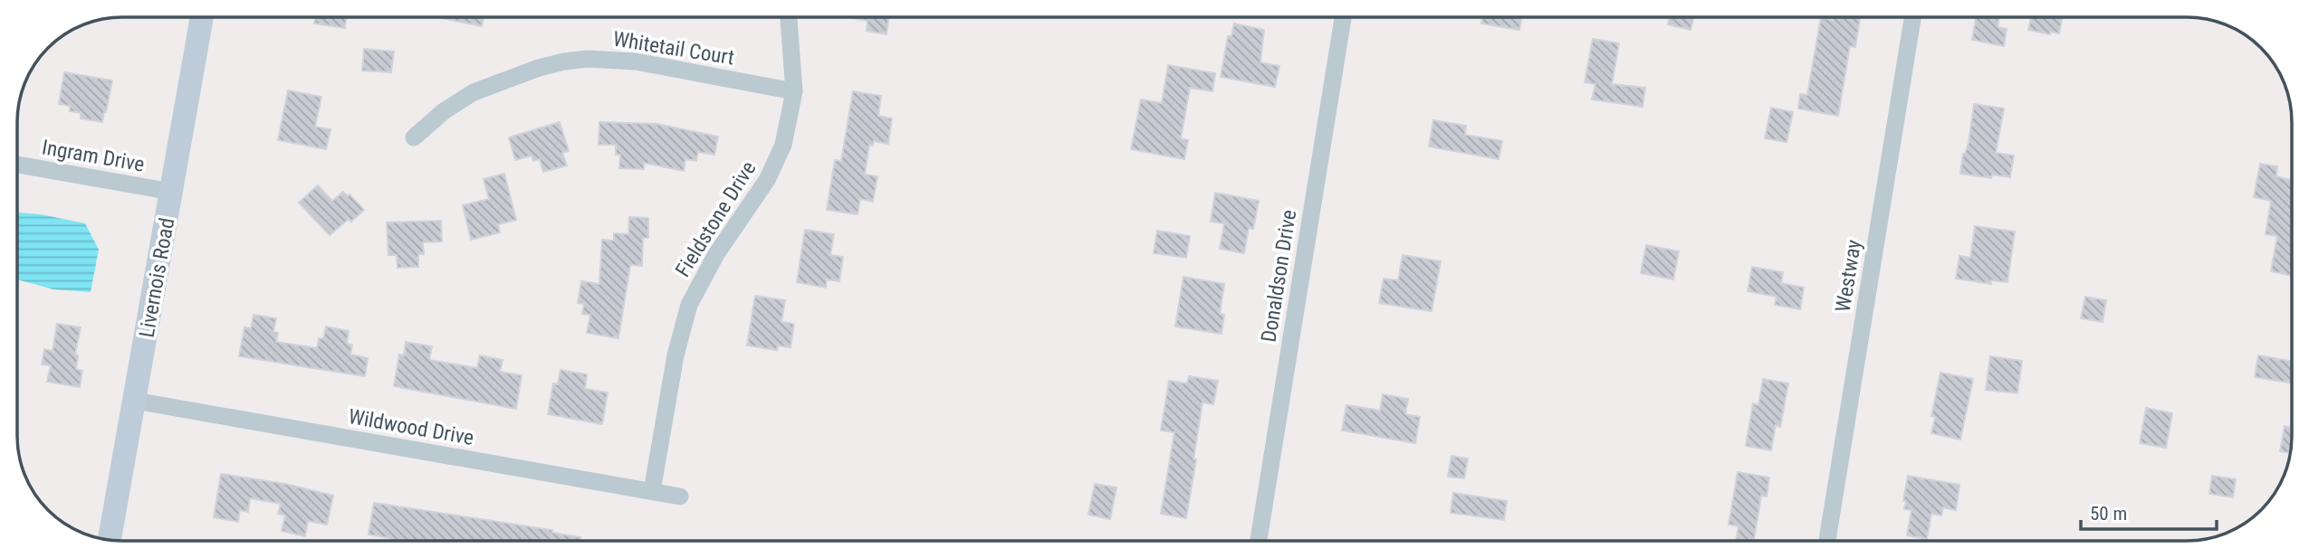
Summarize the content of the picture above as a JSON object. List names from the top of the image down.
{
  "streets": {
    "street": [
      "Whitetail Court",
      "Ingram Drive",
      "Fieldstone Drive",
      "Donaldson Drive",
      "Westway",
      "Livernois Road",
      "Wildwood Drive"
    ]
  },
  "crossings": [
    ["Whitetail Court", "Fieldstone Drive"],
    ["Ingram Drive", "Livernois Road"],
    ["Fieldstone Drive", "Wildwood Drive"],
    ["Livernois Road", "Wildwood Drive"]
  ],
  "scale_bar": "50 m"
}
